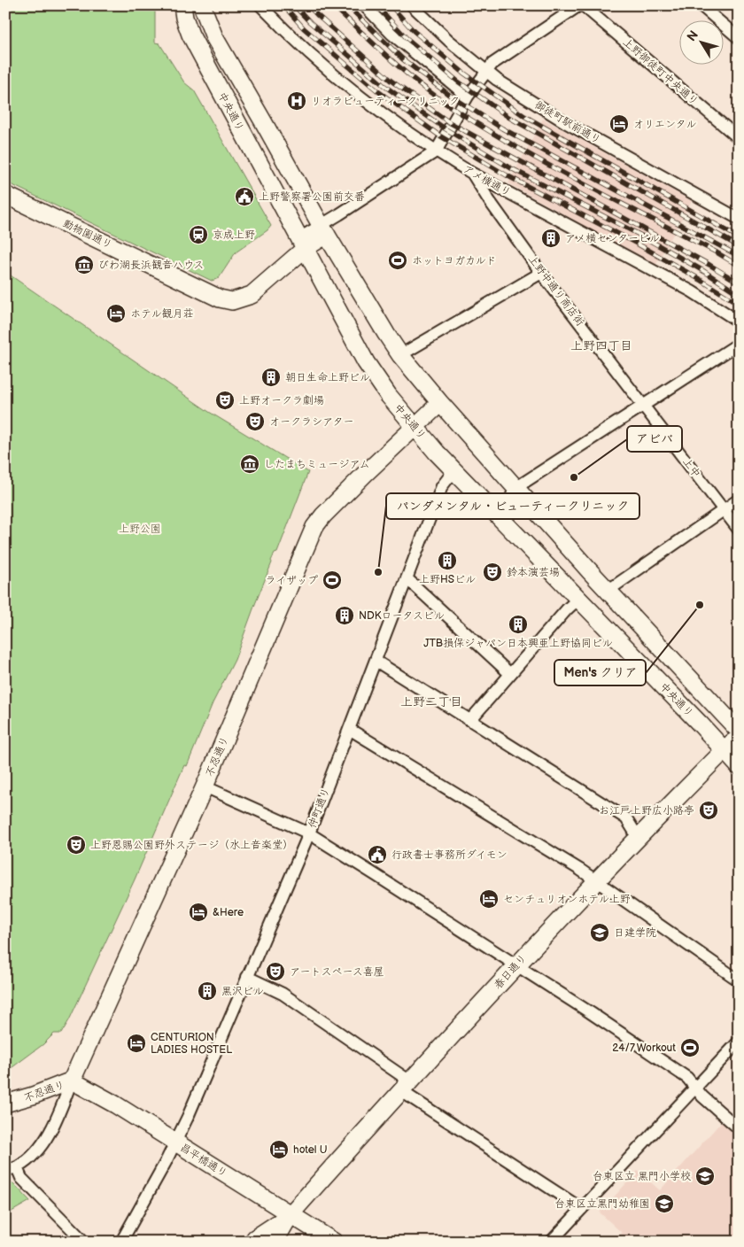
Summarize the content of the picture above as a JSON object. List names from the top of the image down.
{
  "streets": {
    "main road": [
      "中央通り",
      "動物園通り",
      "不忍通り",
      "春日通り",
      "昌平橋通り"
    ],
    "street": [
      "上野御徒町中央通り",
      "御徒町駅前通り",
      "アメ横通り",
      "上野中通り商店街",
      "上中",
      "仲町通り"
    ]
  },
  "crossings": [
    ["中央通り", "動物園通り"],
    ["中央通り", "不忍通り"],
    ["中央通り", "仲町通り"],
    ["中央通り", "春日通り"],
    ["アメ横通り", "上野中通り商店街"],
    ["上野中通り商店街", "上中"],
    ["不忍通り", "昌平橋通り"],
    ["仲町通り", "昌平橋通り"],
    ["春日通り", "昌平橋通り"]
  ],
  "districts": ["上野四丁目", "上野二丁目"],
  "parks": ["上野公園"],
  "places": {
    "hospital": ["リオラビューティークリニック"],
    "hotel": [
      "オリエンタル",
      "ホテル観月荘",
      "センチュリオンホテル上野",
      "&Here",
      "CENTURION LADIES HOSTEL",
      "hotel U"
    ],
    "public building": ["上野警察署公園前交番", "行政書士事務所ダイモン"],
    "station": ["京成上野"],
    "building": [
      "アメ横センタービル",
      "朝日生命上野ビル",
      "上野HSビル",
      "NDKロータスビル",
      "JTB損保ジャパン日本興亜上野協同ビル",
      "黒沢ビル"
    ],
    "sports": ["ホットヨガカルド", "ライザップ", "24/7 Workout"],
    "museum": ["びわ湖長浜観音ハウス", "したまちミュージアム"],
    "theatre": [
      "上野オークラ劇場",
      "オークラシアター",
      "鈴本演芸場",
      "お江戸上野広小路亭",
      "上野恩賜公園野外ステージ（水上音楽堂）",
      "アートスペース喜屋"
    ],
    "other": ["アビバ", "パンダメンタル・ビューティークリニック", "Men's クリア"],
    "school or university": ["日建学院", "台東区立 黒門小学校", "台東区立黒門幼稚園"]
  },
  "north": "top left"
}
